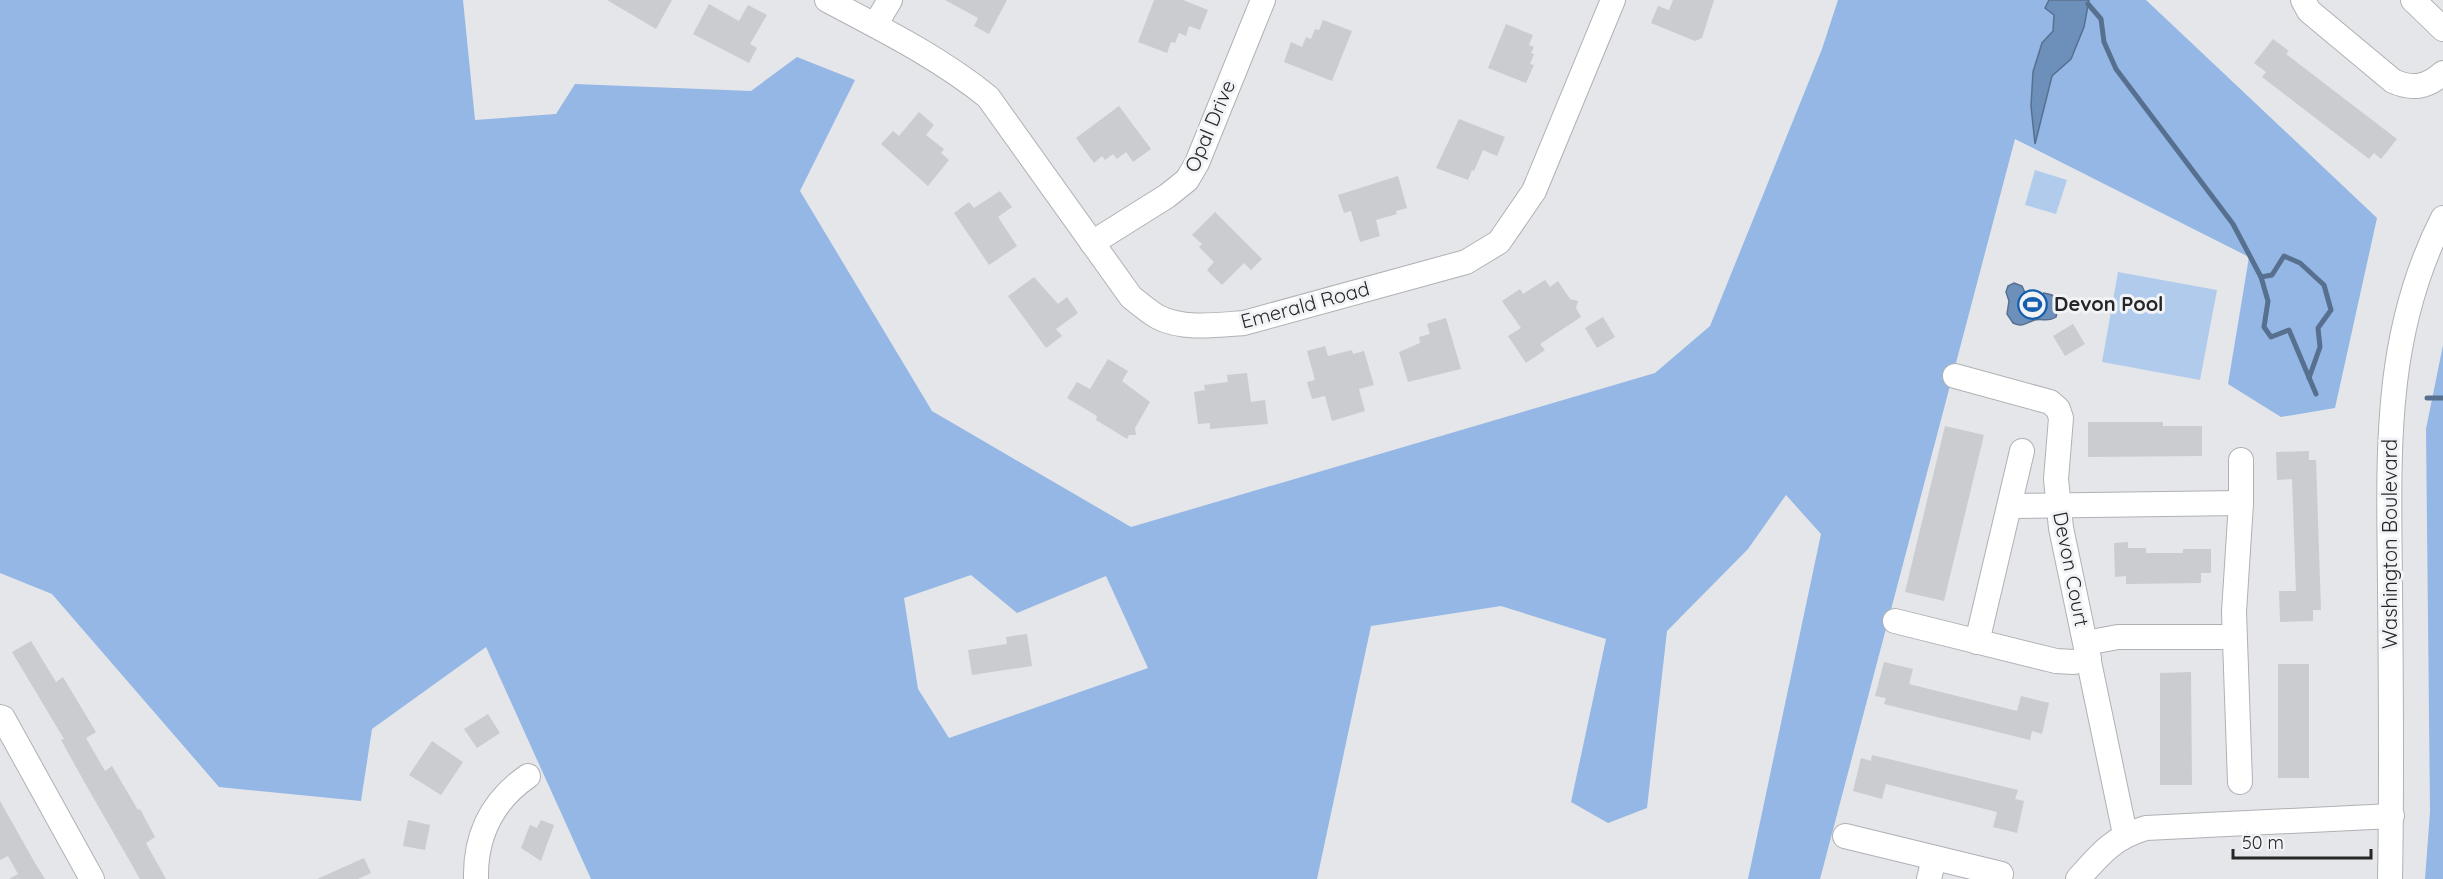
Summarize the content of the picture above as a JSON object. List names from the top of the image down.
{
  "streets": {
    "street": [
      "Opal Drive",
      "Emerald Road",
      "Washington Boulevard",
      "Devon Court"
    ]
  },
  "crossings": [
    ["Opal Drive", "Emerald Road"]
  ],
  "places": {
    "sports": ["Devon Pool"]
  },
  "scale_bar": "50 m"
}
